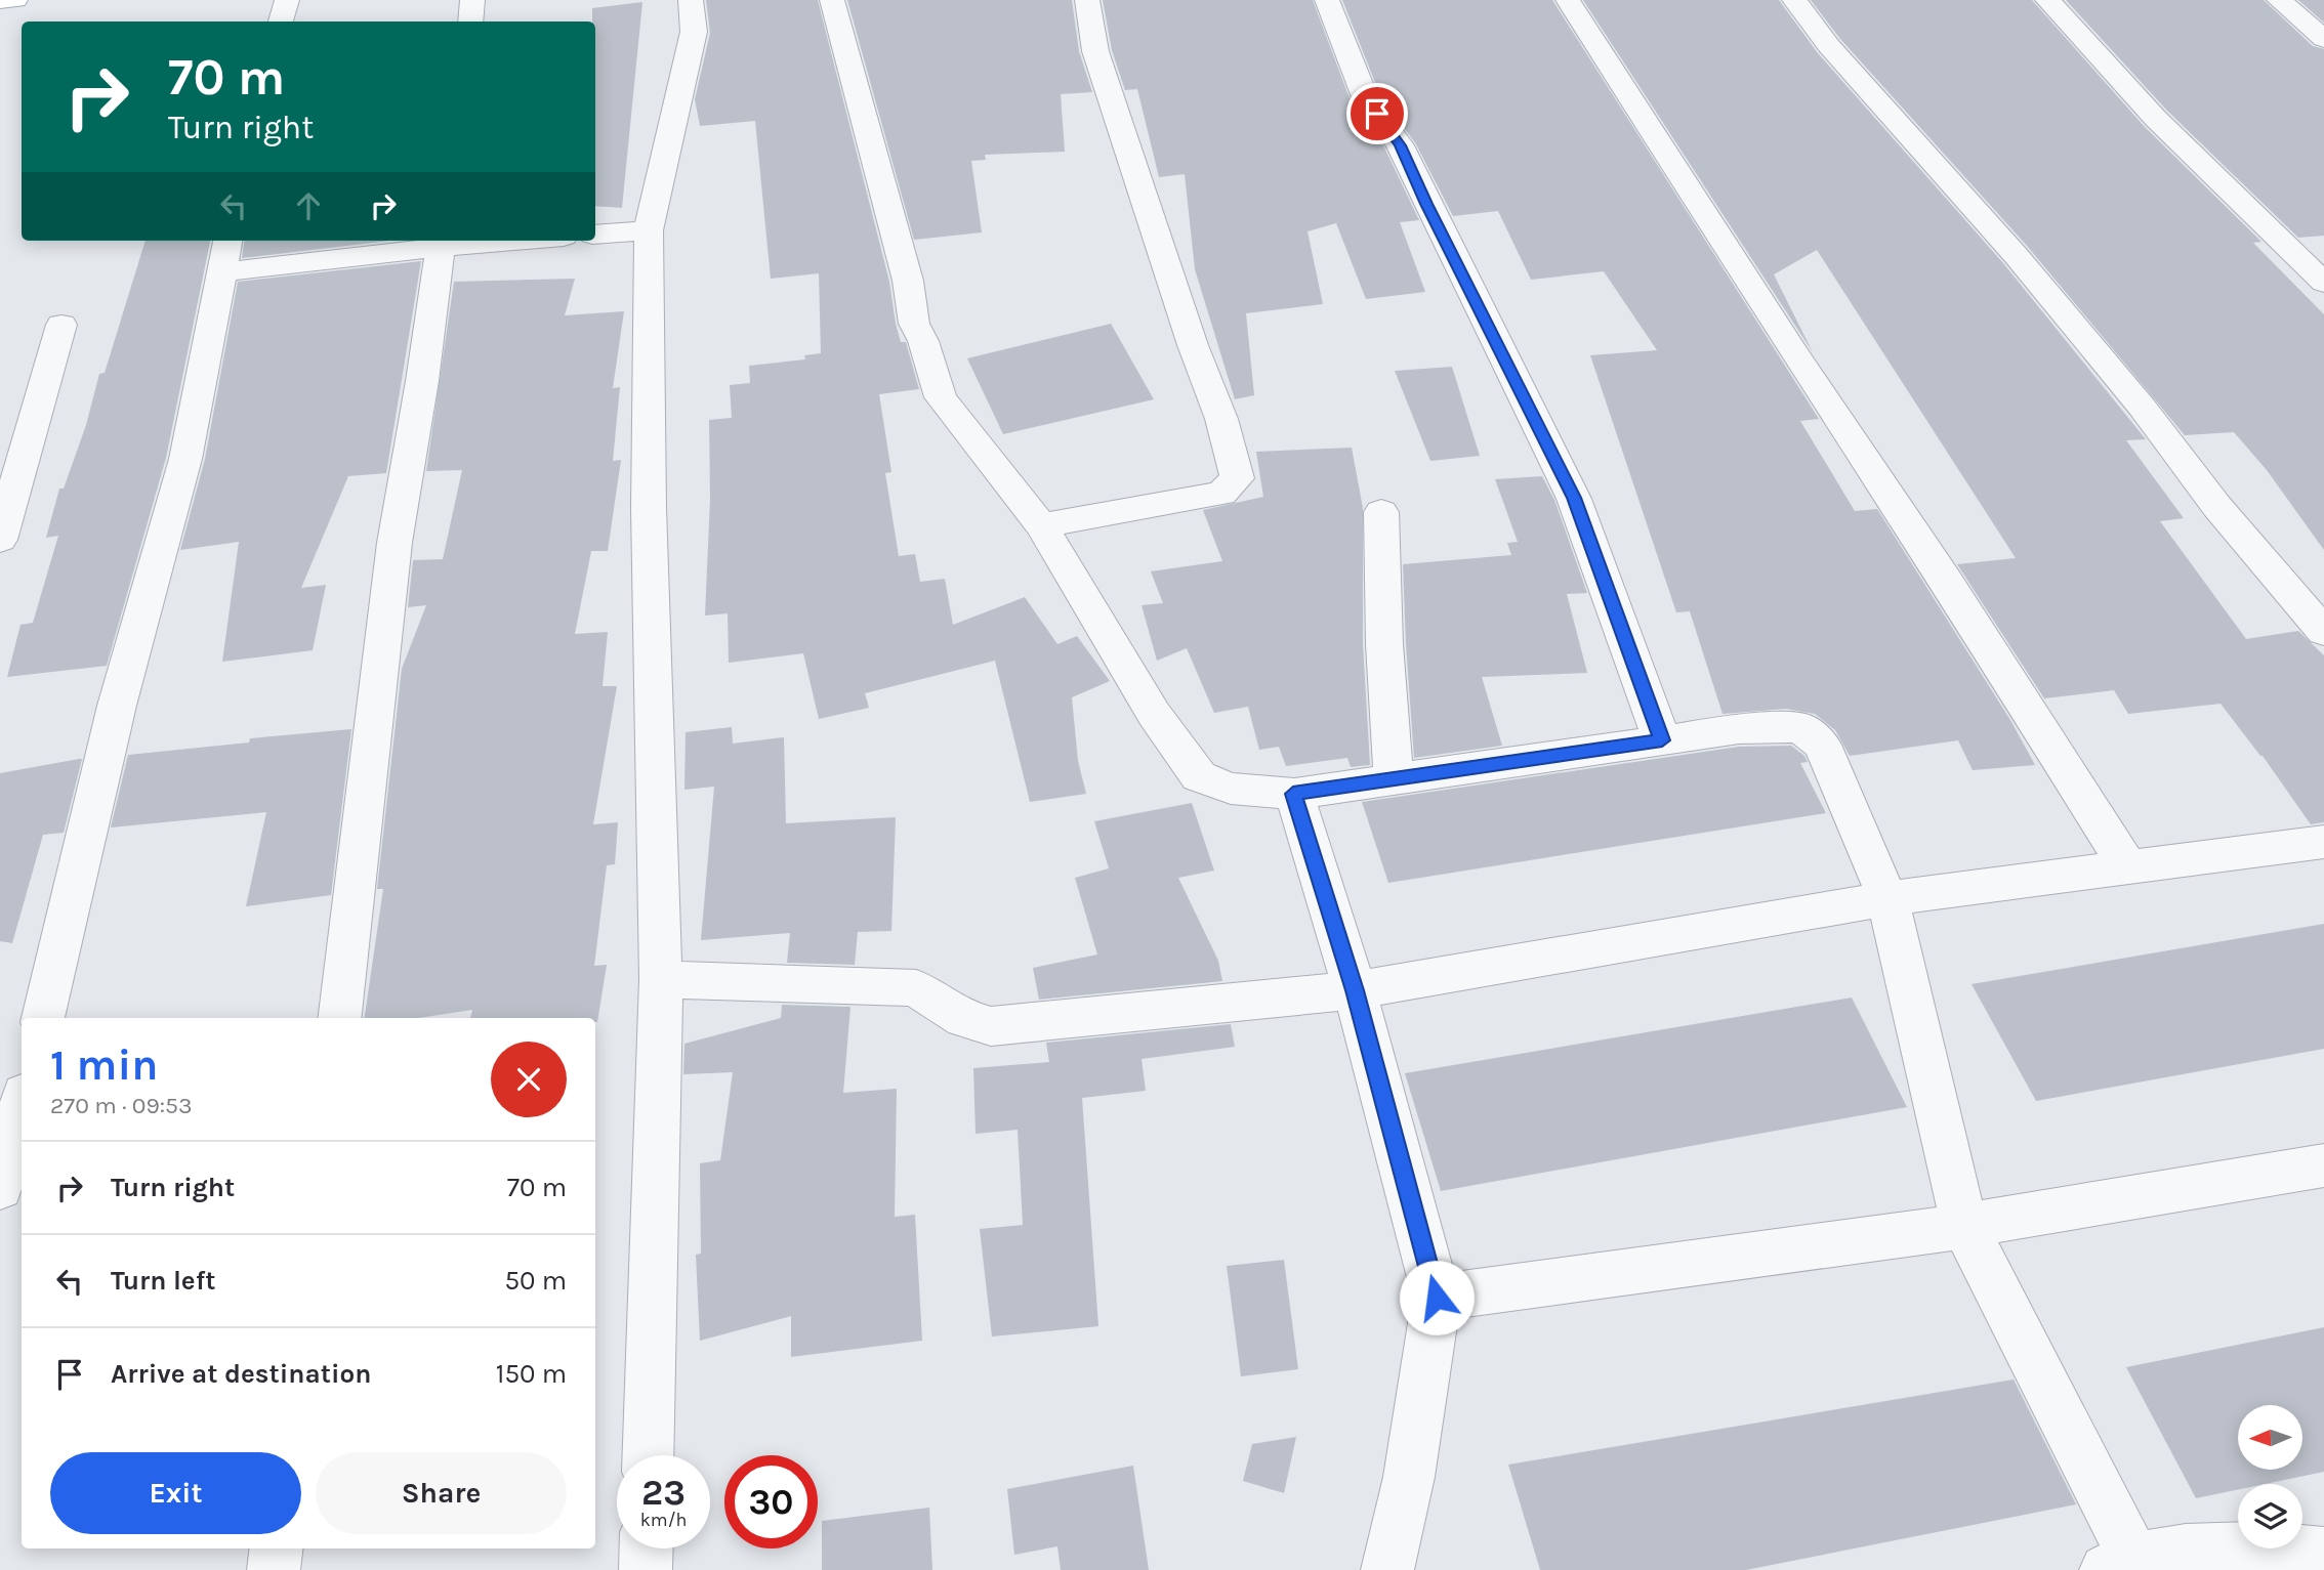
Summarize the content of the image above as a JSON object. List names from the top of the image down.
{
  "north": "left",
  "page": {
    "turn": ["70 m", "Turn right"],
    "heading": ["1 min", "270 m · 09:53"],
    "list": [
      {
        "name": "Turn right",
        "value": "70 m"
      },
      {
        "name": "Turn left",
        "value": "50 m"
      },
      {
        "name": "Arrive at destination",
        "value": "150 m"
      }
    ],
    "buttons": ["Exit", "Share"],
    "speed": "23 km/h",
    "limit": "30"
  }
}
